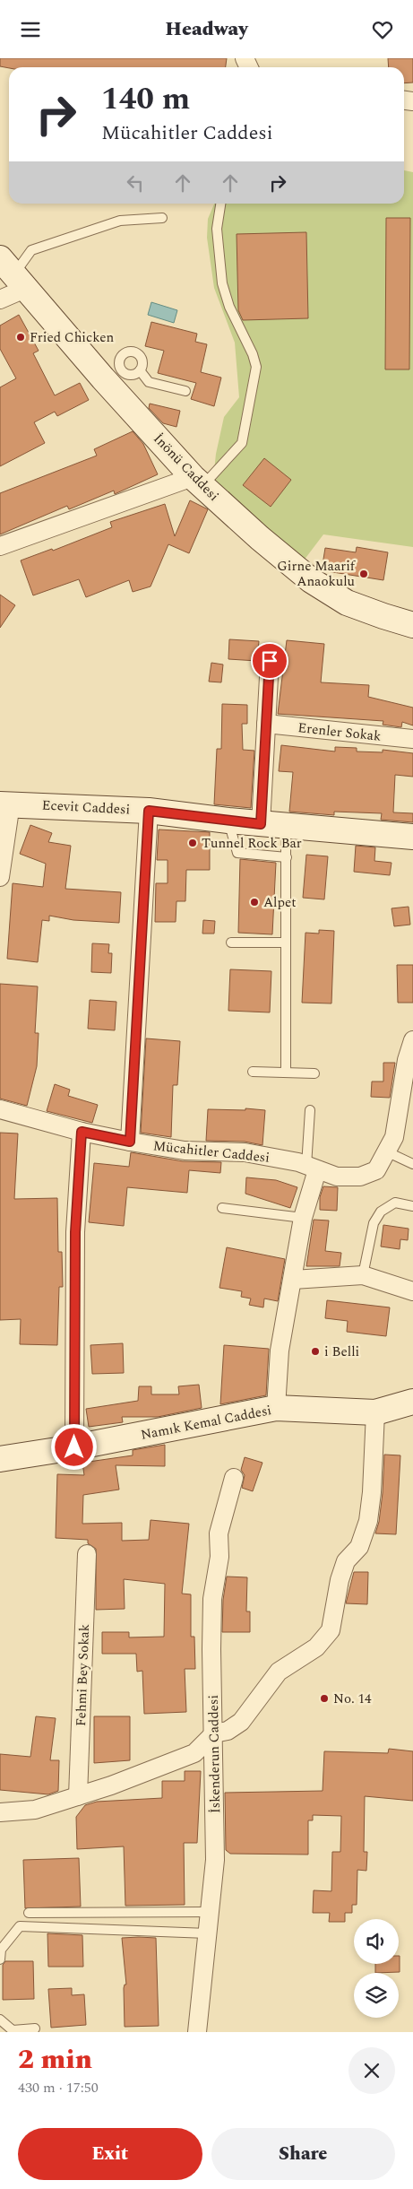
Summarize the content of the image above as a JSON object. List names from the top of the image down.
{
  "streets": {
    "street": [
      "İnönü Caddesi",
      "Erenler Sokak",
      "Ecevit Caddesi",
      "Mücahitler Caddesi",
      "Namık Kemal Caddesi",
      "Fehmi Bey Sokak",
      "İskenderun Caddesi"
    ]
  },
  "places": [
    "Fried Chicken",
    "Girne Maarif Anaokulu",
    "Tunnel Rock Bar",
    "Alpet",
    "i Belli",
    "No. 14"
  ],
  "page": {
    "header": "Headway",
    "turn": ["140 m", "Mücahitler Caddesi"],
    "heading": ["2 min", "430 m · 17:50"],
    "buttons": ["Exit", "Share"]
  }
}
